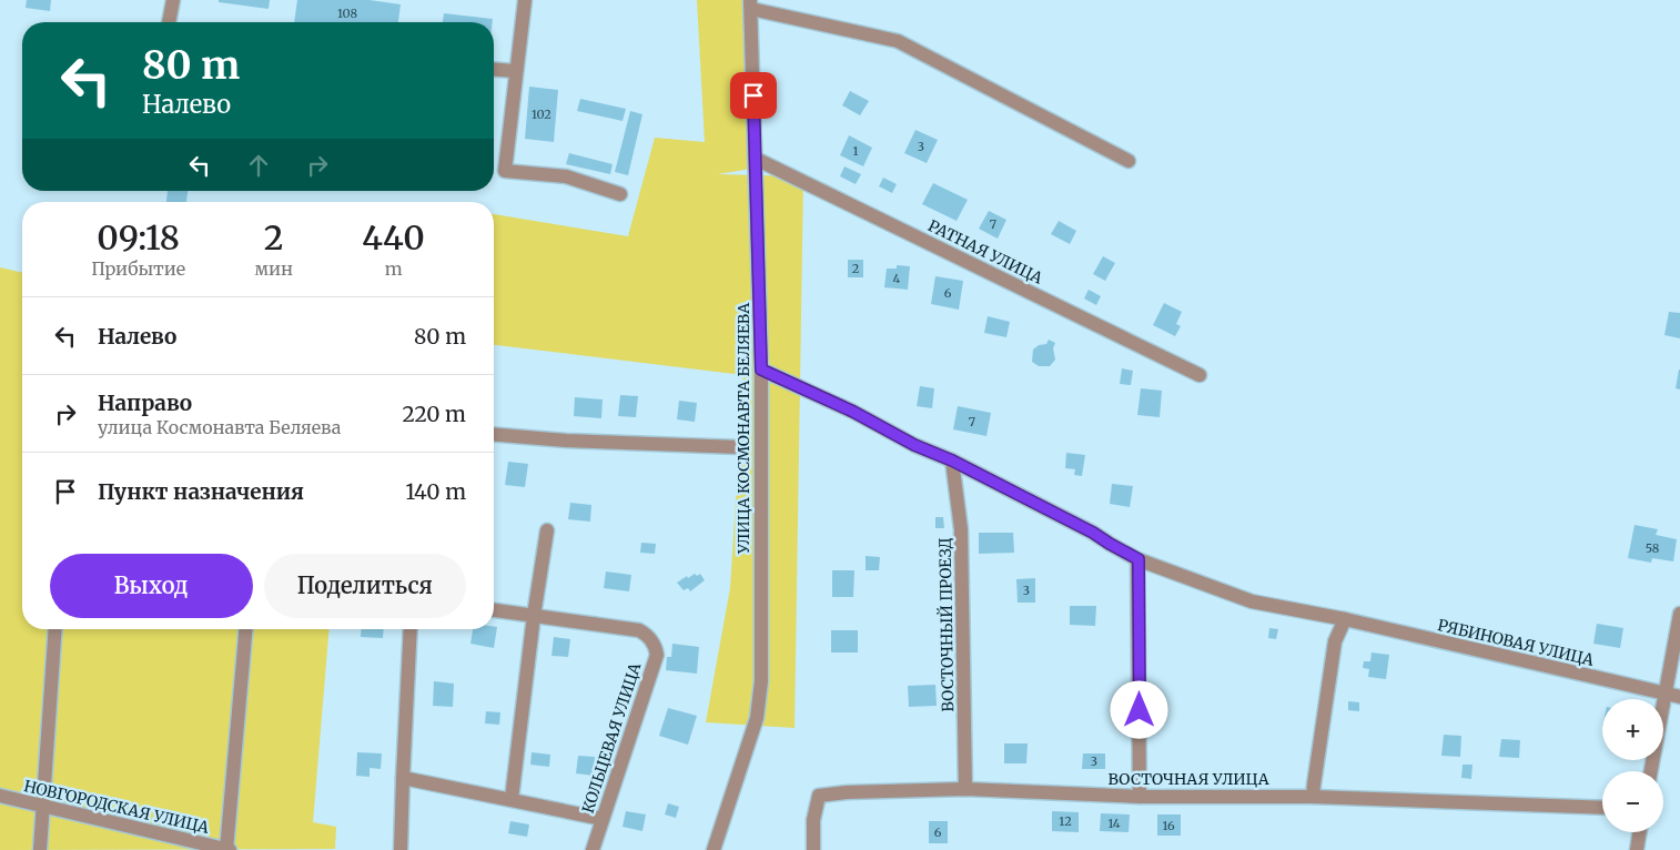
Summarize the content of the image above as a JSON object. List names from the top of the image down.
{
  "streets": {
    "street": [
      "РАТНАЯ УЛИЦА",
      "УЛИЦА КОСМОНАВТА БЕЛЯЕВА",
      "ВОСТОЧНЫЙ ПРОЕЗД",
      "РЯБИНОВАЯ УЛИЦА",
      "КОЛЬЦЕВАЯ УЛИЦА",
      "ВОСТОЧНАЯ УЛИЦА",
      "НОВГОРОДСКАЯ УЛИЦА"
    ]
  },
  "crossings": [
    ["РАТНАЯ УЛИЦА", "УЛИЦА КОСМОНАВТА БЕЛЯЕВА"],
    ["УЛИЦА КОСМОНАВТА БЕЛЯЕВА", "РЯБИНОВАЯ УЛИЦА"],
    ["ВОСТОЧНЫЙ ПРОЕЗД", "РЯБИНОВАЯ УЛИЦА"],
    ["ВОСТОЧНЫЙ ПРОЕЗД", "ВОСТОЧНАЯ УЛИЦА"]
  ],
  "house_numbers": [
    "108",
    "102",
    "3",
    "1",
    "7",
    "2",
    "4",
    "6",
    "7",
    "58",
    "3",
    "3",
    "12",
    "14",
    "16",
    "6"
  ],
  "page": {
    "turn": ["80 m", "Налево"],
    "eta": [
      "09:18",
      "Прибытие",
      "2",
      "мин",
      "440",
      "m"
    ],
    "list": [
      {
        "name": "Налево",
        "value": "80 m"
      },
      {
        "name": "Направо",
        "note": "улица Космонавта Беляева",
        "value": "220 m"
      },
      {
        "name": "Пункт назначения",
        "value": "140 m"
      }
    ],
    "buttons": ["Выход", "Поделиться"],
    "map_buttons": ["+", "−"]
  }
}
